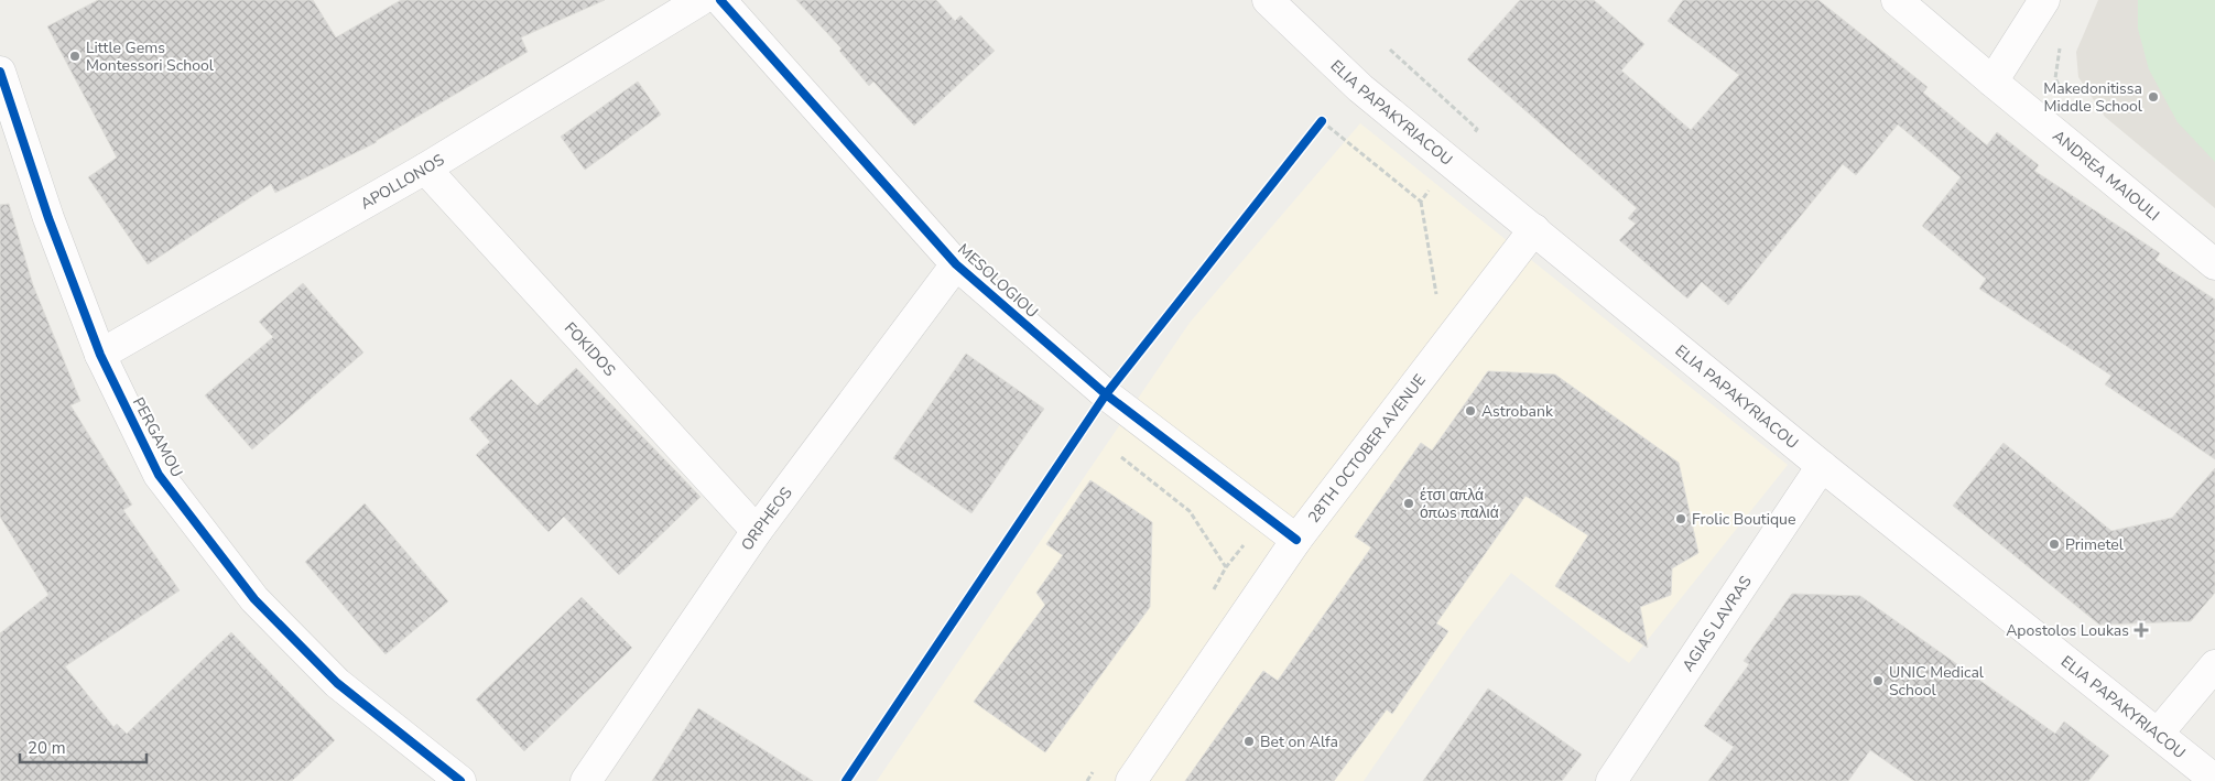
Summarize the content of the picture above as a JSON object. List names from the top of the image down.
{
  "streets": {
    "street": [
      "ELIA PAPAKYRIACOU",
      "ANDREA MAIOULI",
      "APOLLONOS",
      "MESOLOGIOU",
      "FOKIDOS",
      "PERGAMOU",
      "28TH OCTOBER AVENUE",
      "ORPHEOS",
      "AGIAS LAVRAS"
    ]
  },
  "crossings": [
    ["ELIA PAPAKYRIACOU", "28TH OCTOBER AVENUE"],
    ["ELIA PAPAKYRIACOU", "AGIAS LAVRAS"],
    ["APOLLONOS", "FOKIDOS"],
    ["APOLLONOS", "PERGAMOU"],
    ["MESOLOGIOU", "28TH OCTOBER AVENUE"],
    ["MESOLOGIOU", "ORPHEOS"],
    ["FOKIDOS", "ORPHEOS"]
  ],
  "places": {
    "other": [
      "Little Gems Montessori School",
      "Makedonitissa Middle School",
      "Astrobank",
      "έτσι απλά όπωs παλιά",
      "Frolic Boutique",
      "Primetel",
      "UNIC Medical School",
      "Bet on Alfa"
    ],
    "health": ["Apostolos Loukas"]
  },
  "scale_bar": "20 m"
}
